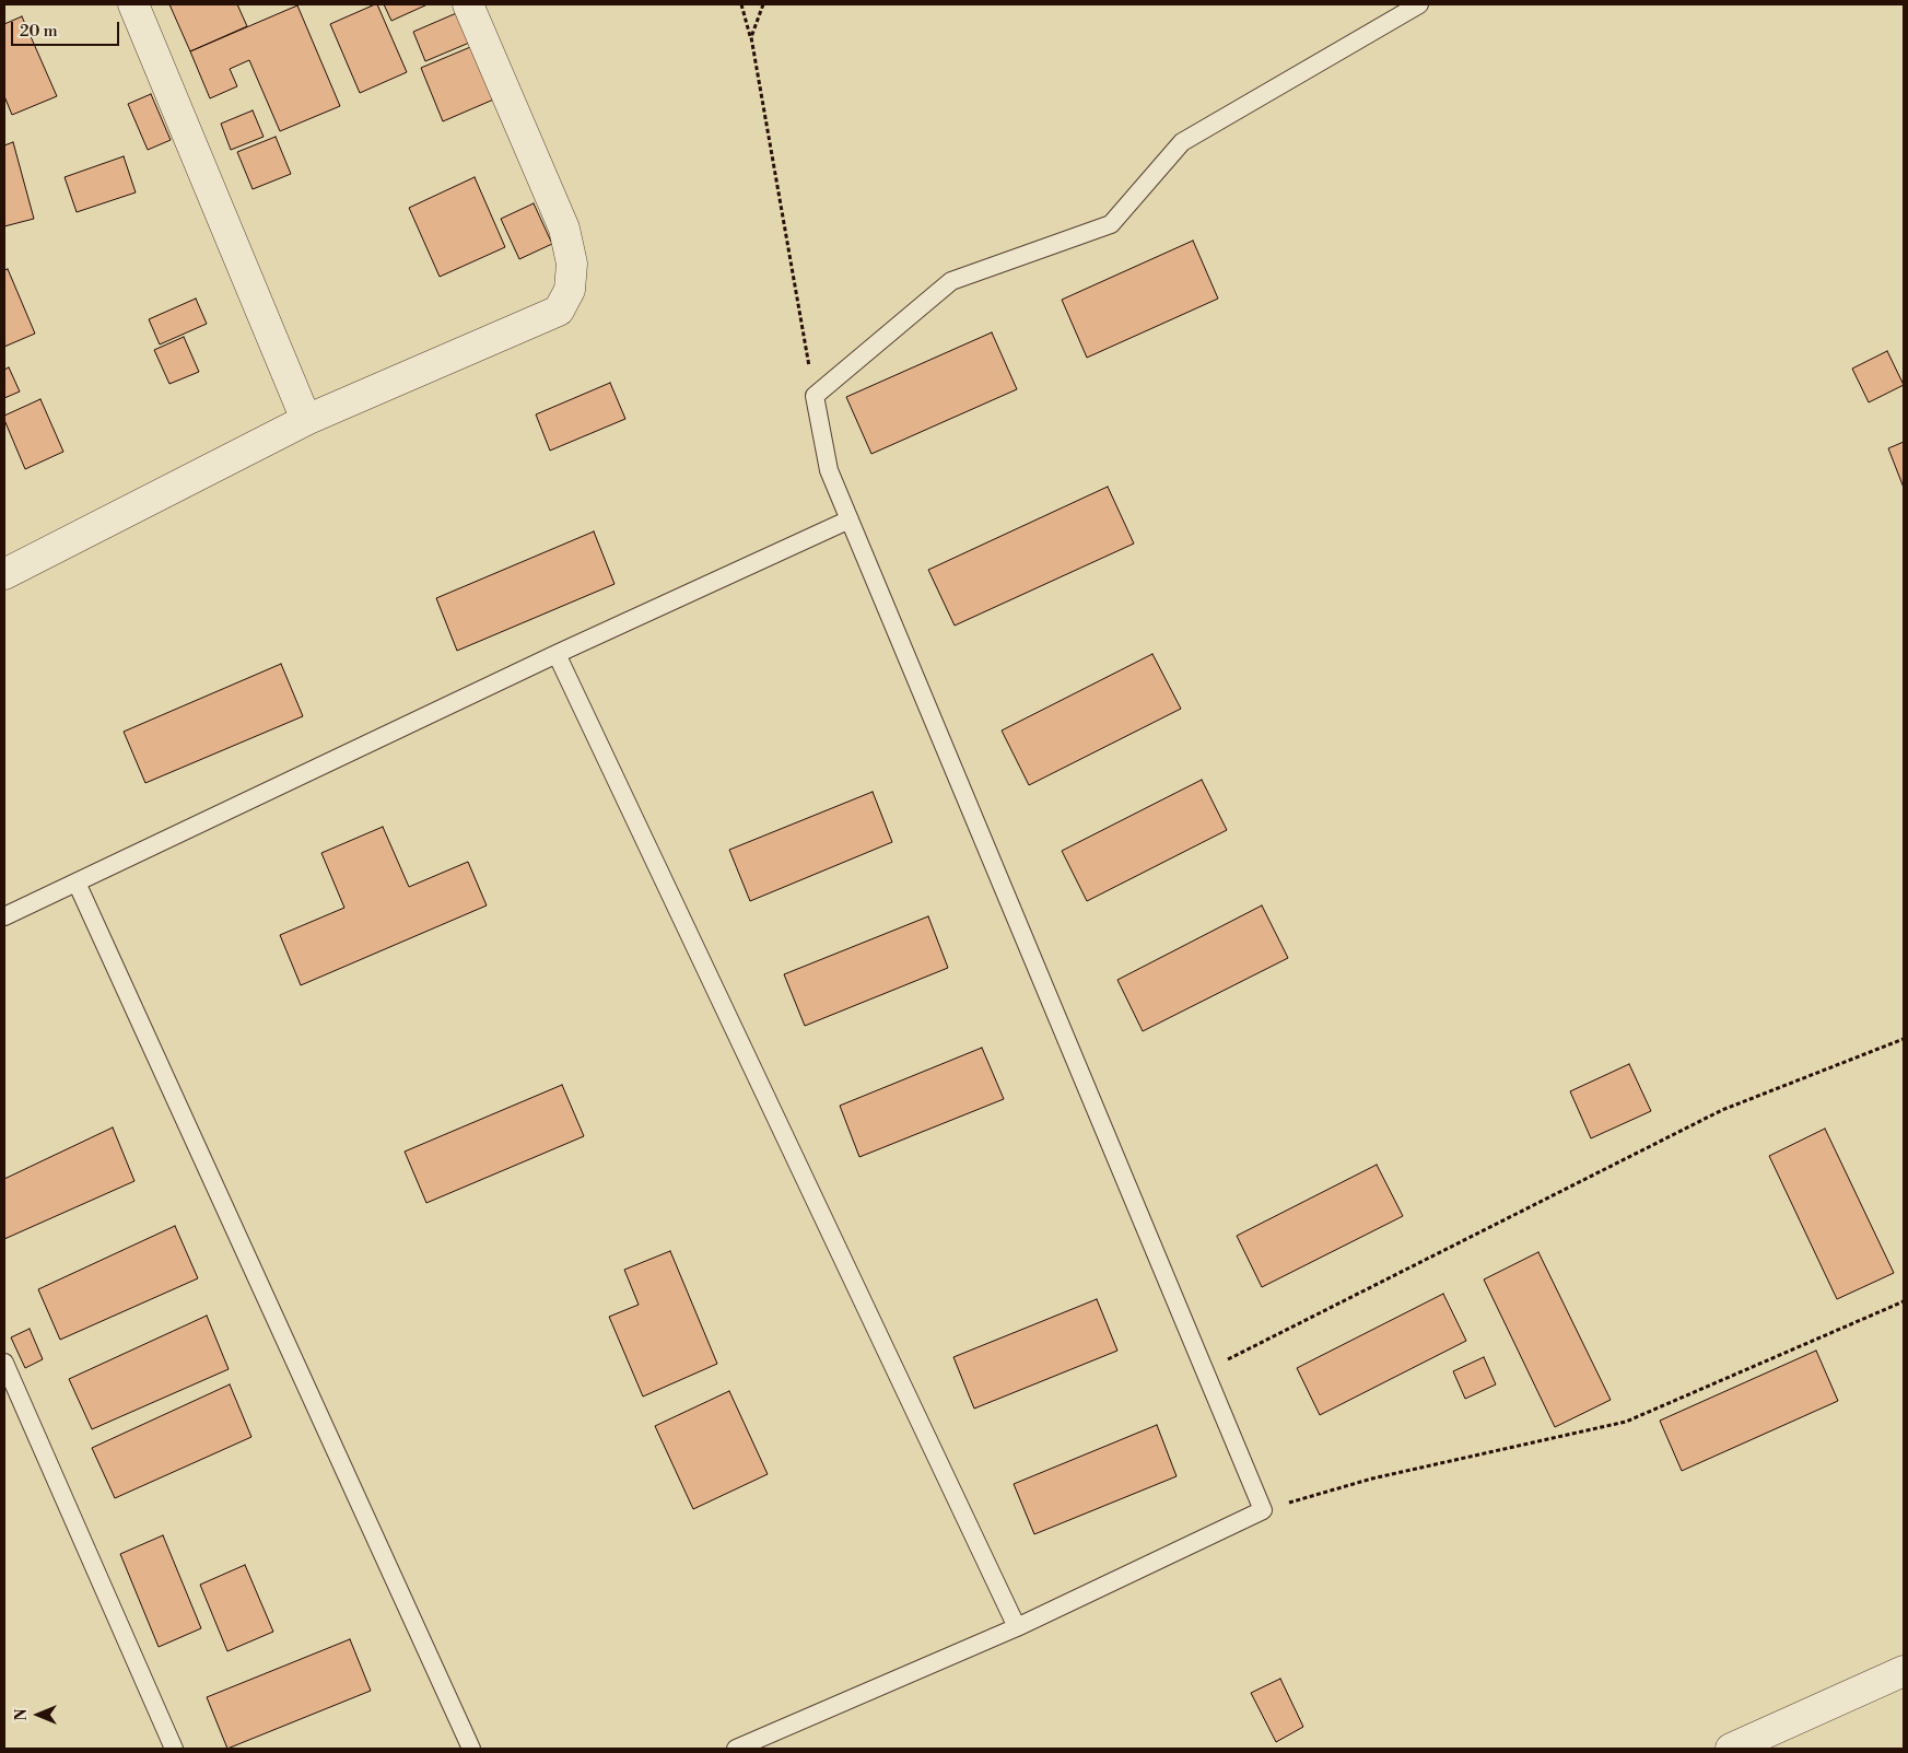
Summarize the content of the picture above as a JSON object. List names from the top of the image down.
{
  "scale_bar": "20 m",
  "north": "left"
}
